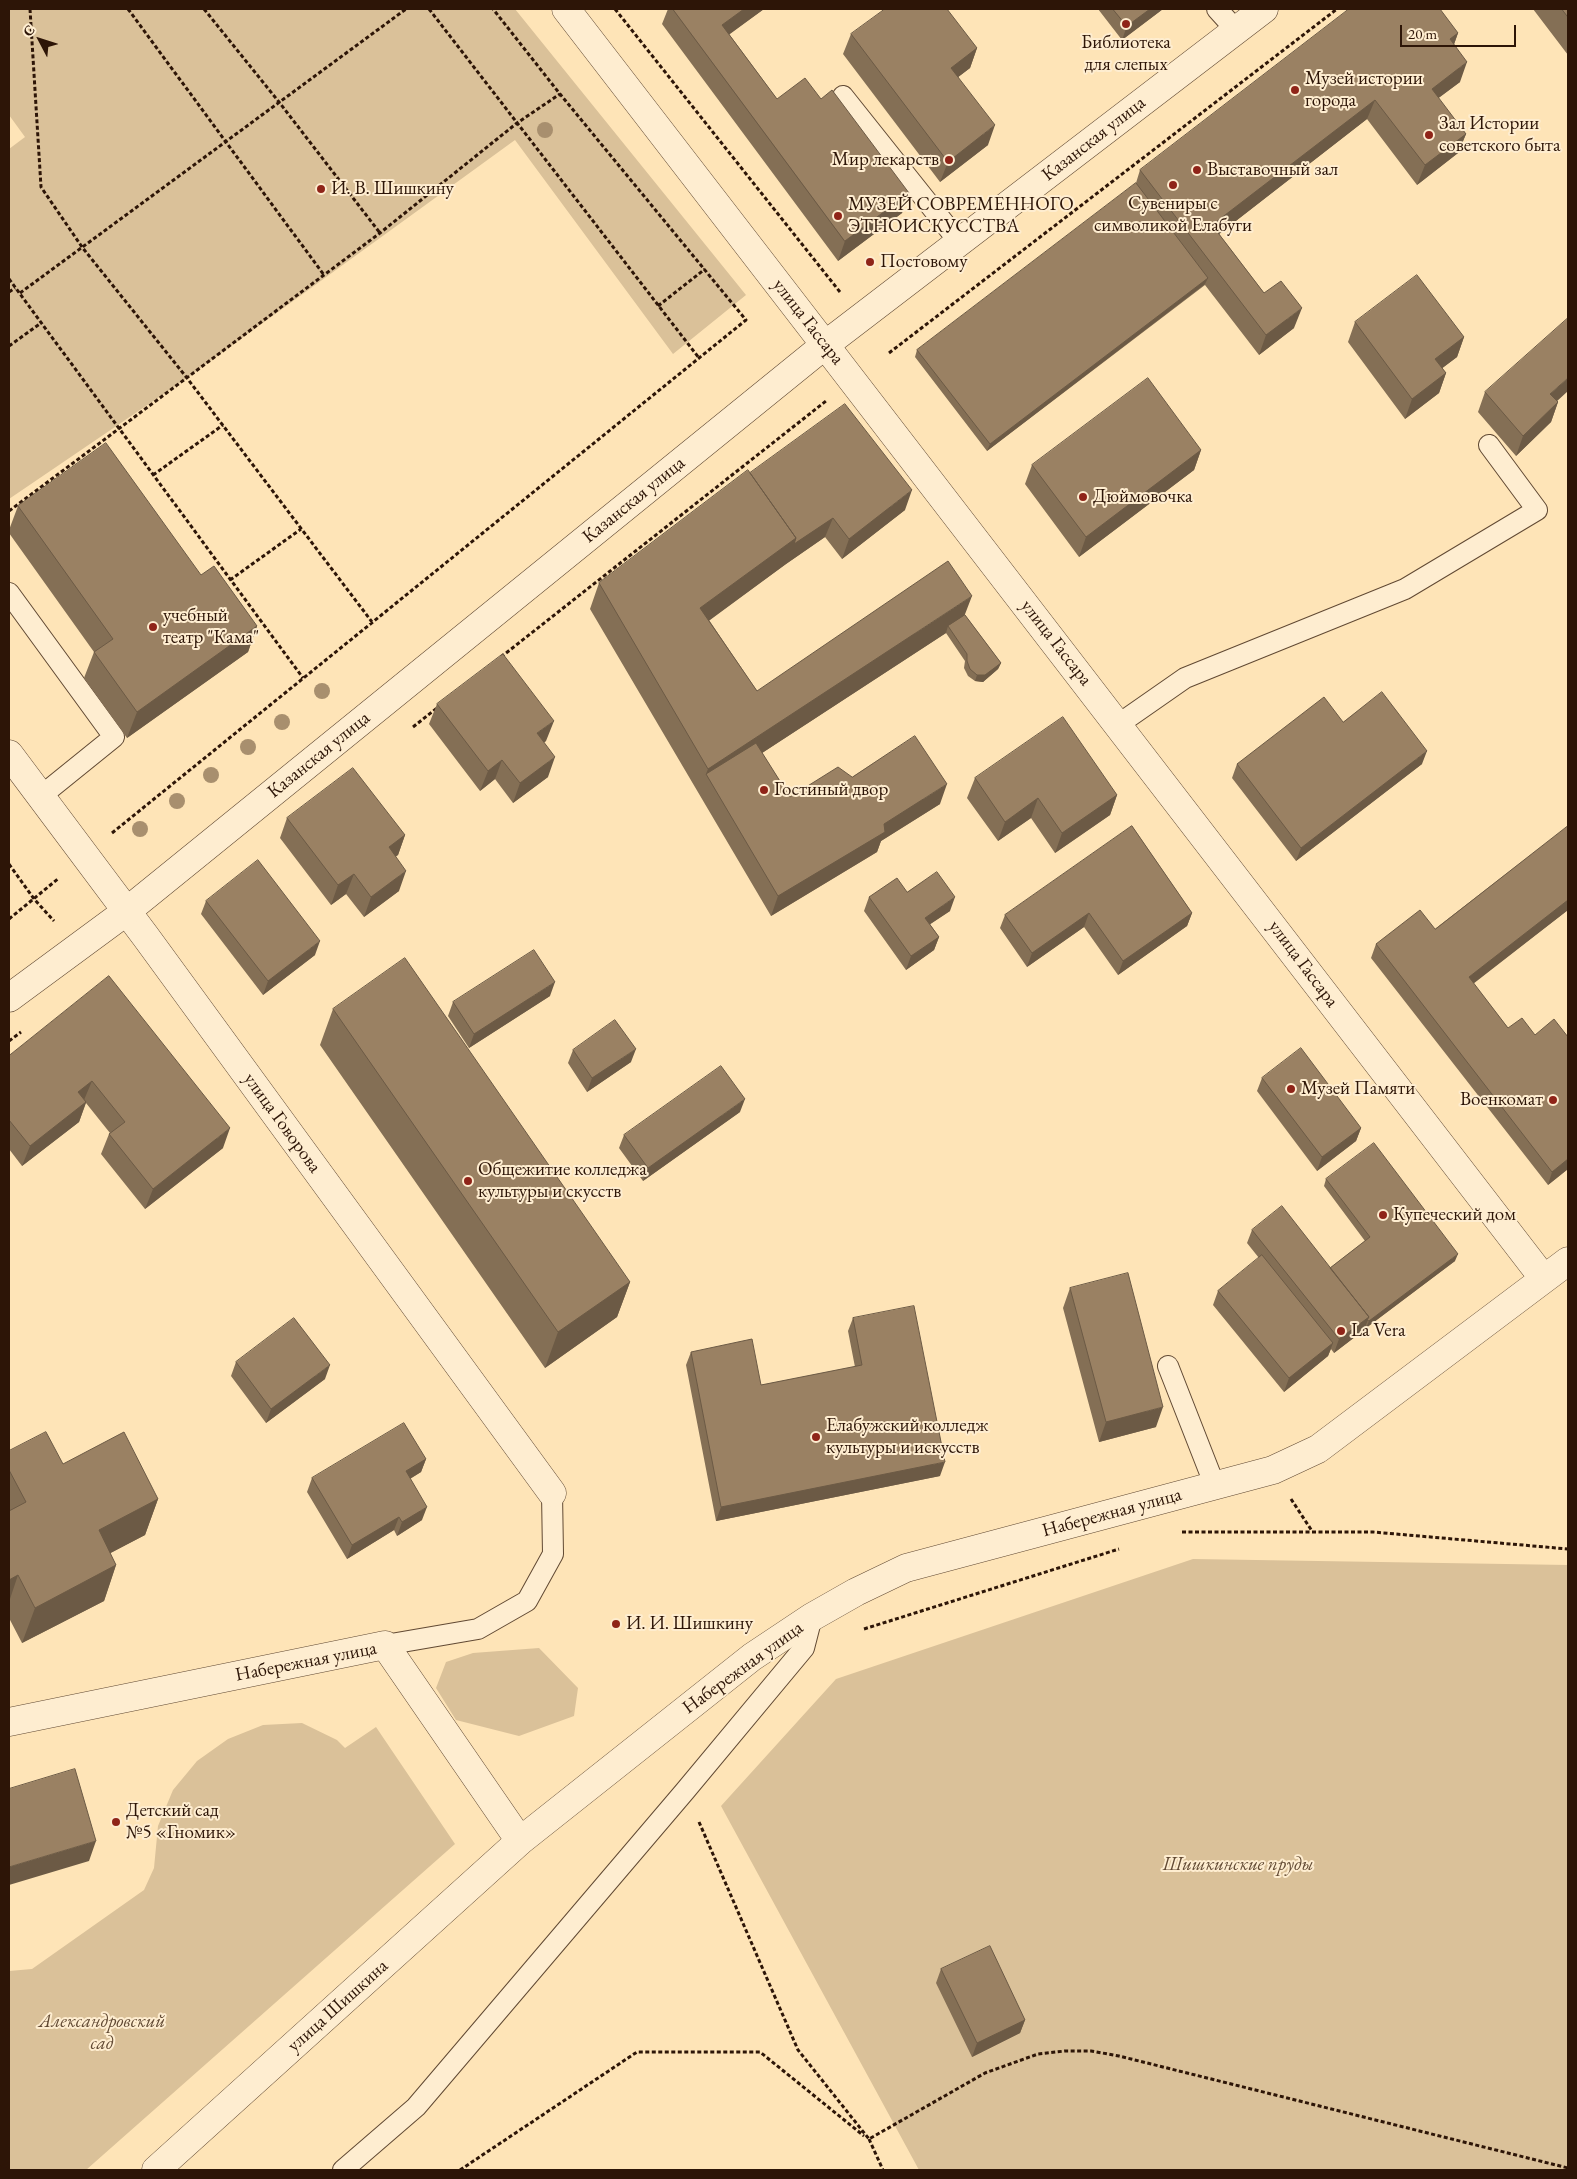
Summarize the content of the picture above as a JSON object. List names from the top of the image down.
{
  "streets": {
    "street": [
      "Казанская улица",
      "улица Гассара",
      "улица Говорова",
      "Набережная улица",
      "улица Шишкина"
    ]
  },
  "crossings": [
    ["Казанская улица", "улица Гассара"],
    ["Казанская улица", "улица Говорова"],
    ["улица Гассара", "Набережная улица"],
    ["Набережная улица", "улица Шишкина"]
  ],
  "parks": ["Шишкинские пруды", "Александровский сад"],
  "places": [
    "Библиотека для слепых",
    "Музей истории города",
    "Зал Истории советского быта",
    "Мир лекарств",
    "Выставочный зал",
    "Сувениры с символикой Елабуги",
    "И. В. Шишкину",
    "МУЗЕЙ СОВРЕМЕННОГО ЭТНОИСКУССТВА",
    "Постовому",
    "Дюймовочка",
    "учебный театр \"Кама\"",
    "Гостиный двор",
    "Музей Памяти",
    "Военкомат",
    "Общежитие колледжа культуры и скусств",
    "Купеческий дом",
    "La Vera",
    "Елабужский колледж культуры и искусств",
    "И. И. Шишкину",
    "Детский сад №5 «Гномик»"
  ],
  "scale_bar": "20 m",
  "north": "top left"
}
